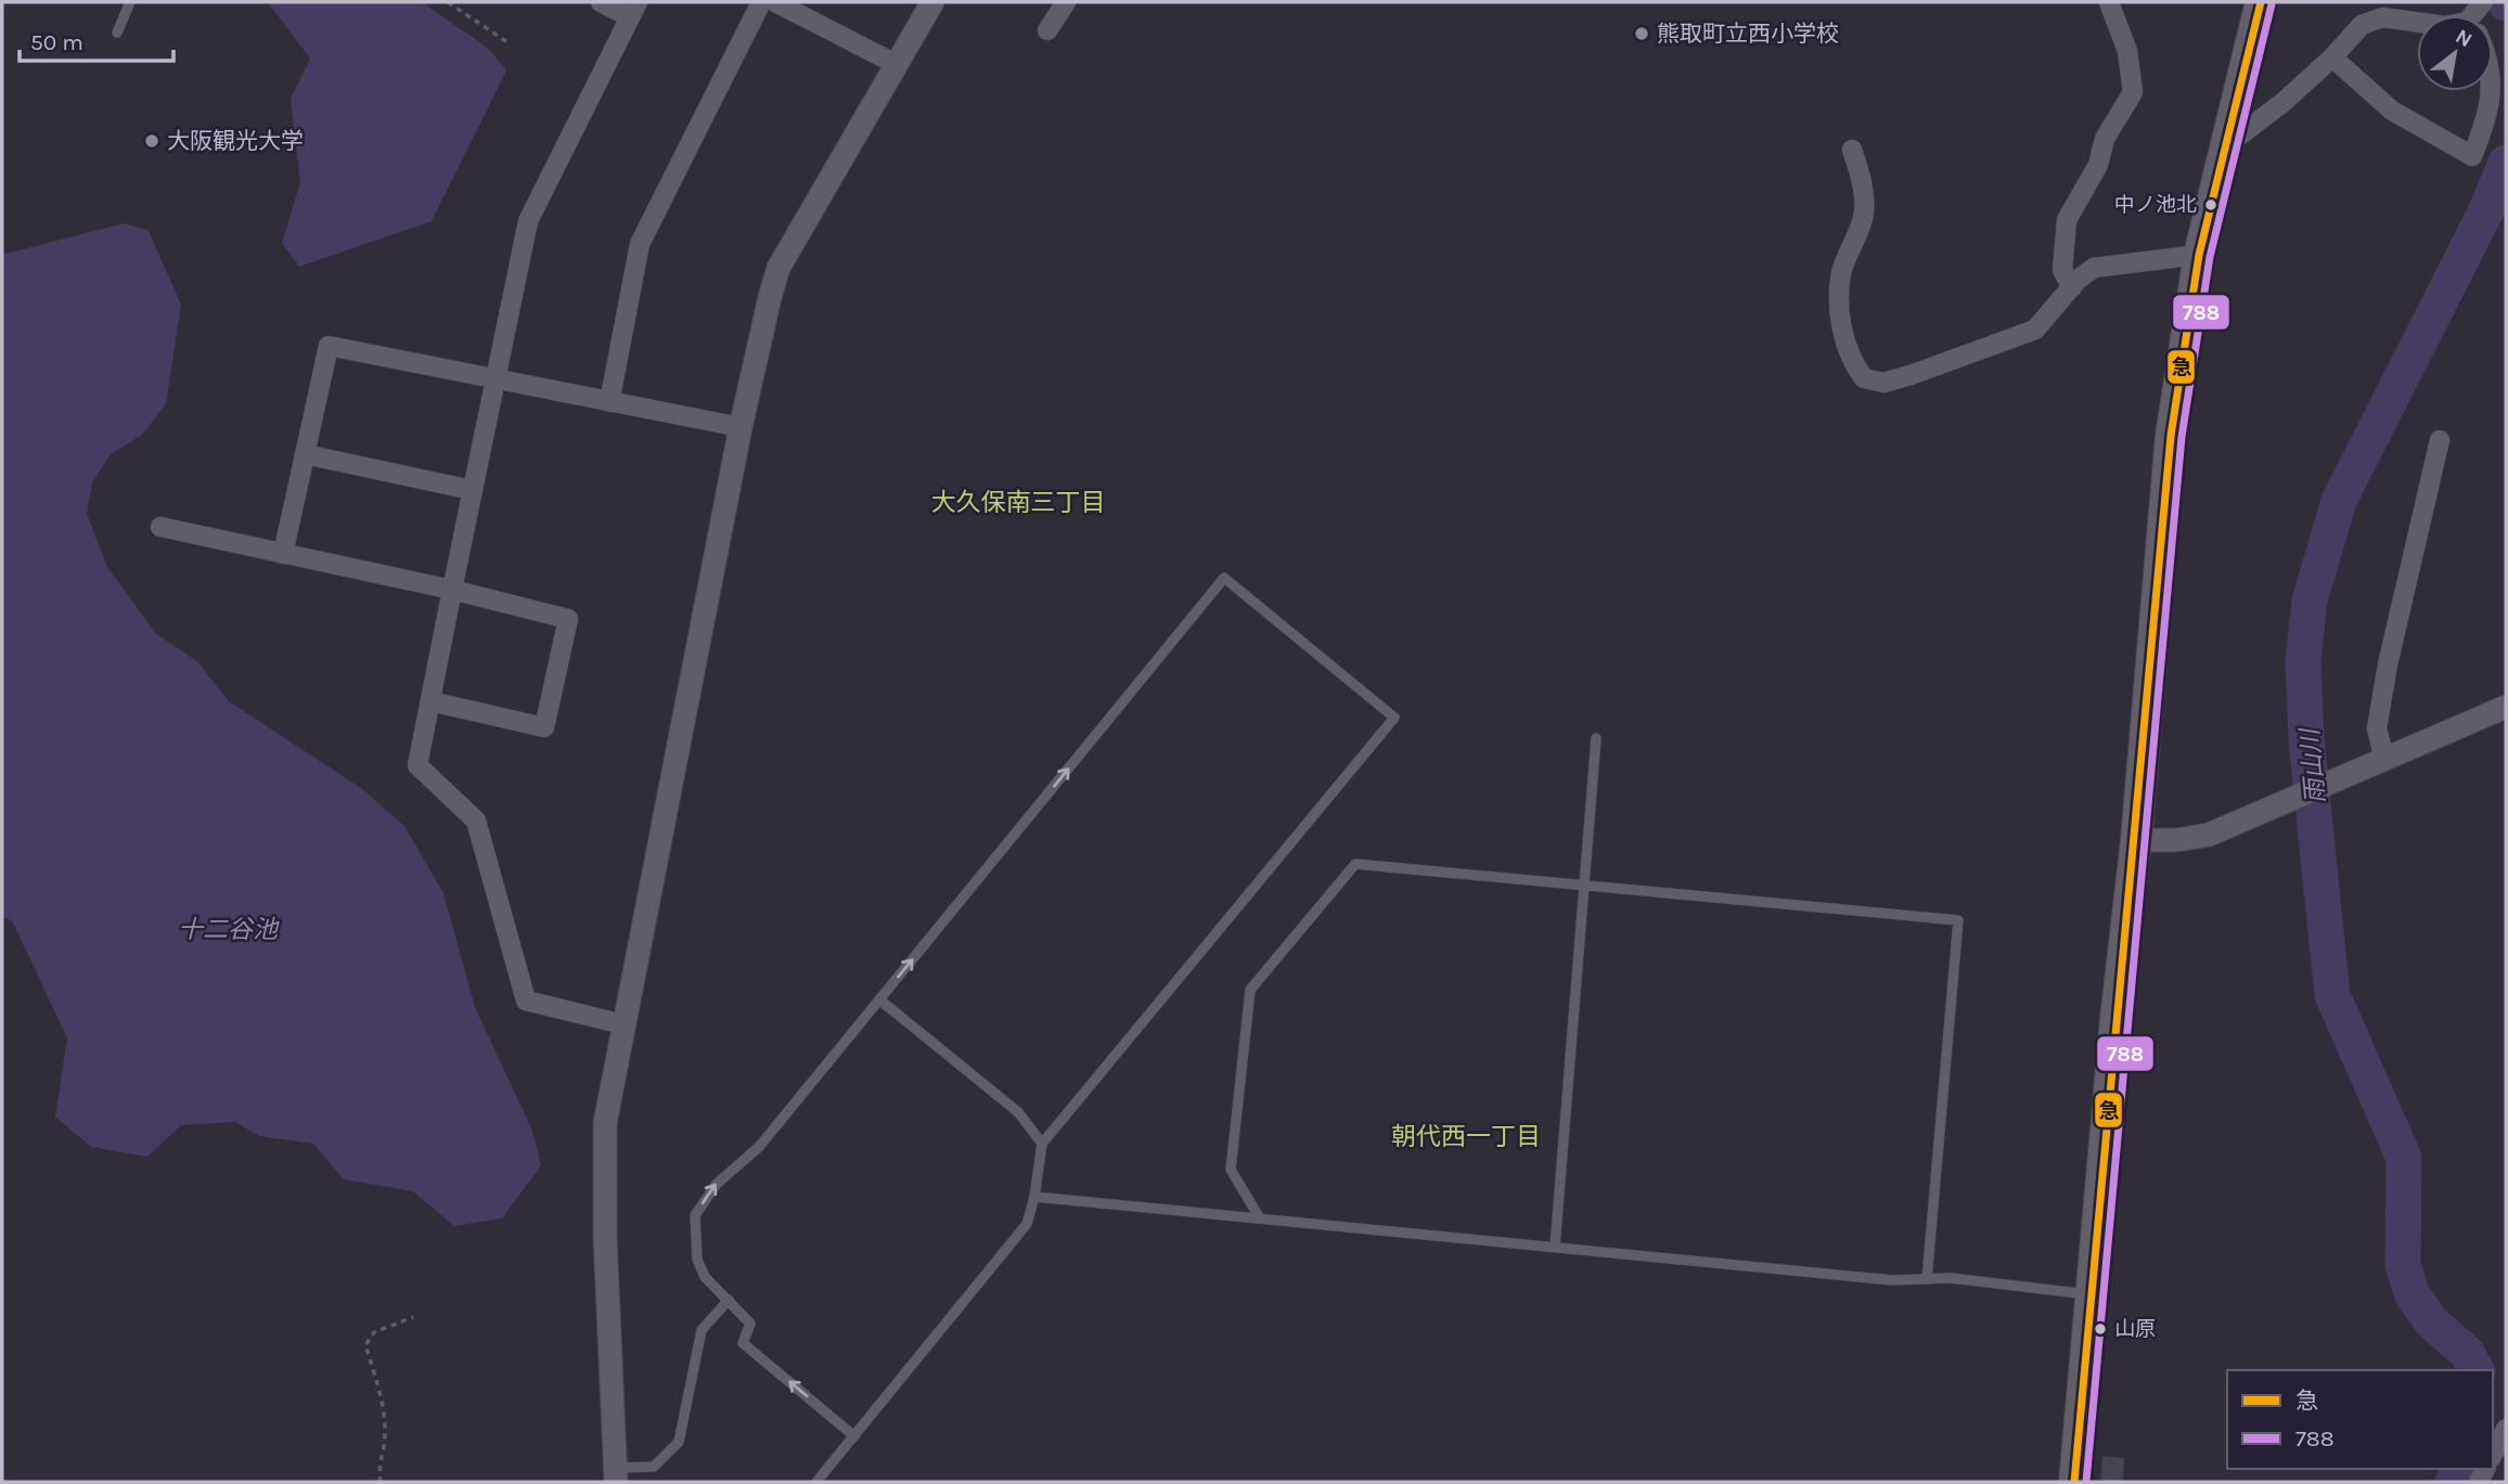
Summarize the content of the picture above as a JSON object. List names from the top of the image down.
{
  "districts": ["大久保南三丁目", "朝代西一丁目"],
  "water": ["雨山川", "十二谷池"],
  "places": [
    "熊取町立西小学校",
    "大阪観光大学",
    "中ノ池北",
    "山原"
  ],
  "lines": ["transit line 急", "transit line 788"],
  "legend": ["急", "788"],
  "scale_bar": "50 m",
  "north": "top right"
}
